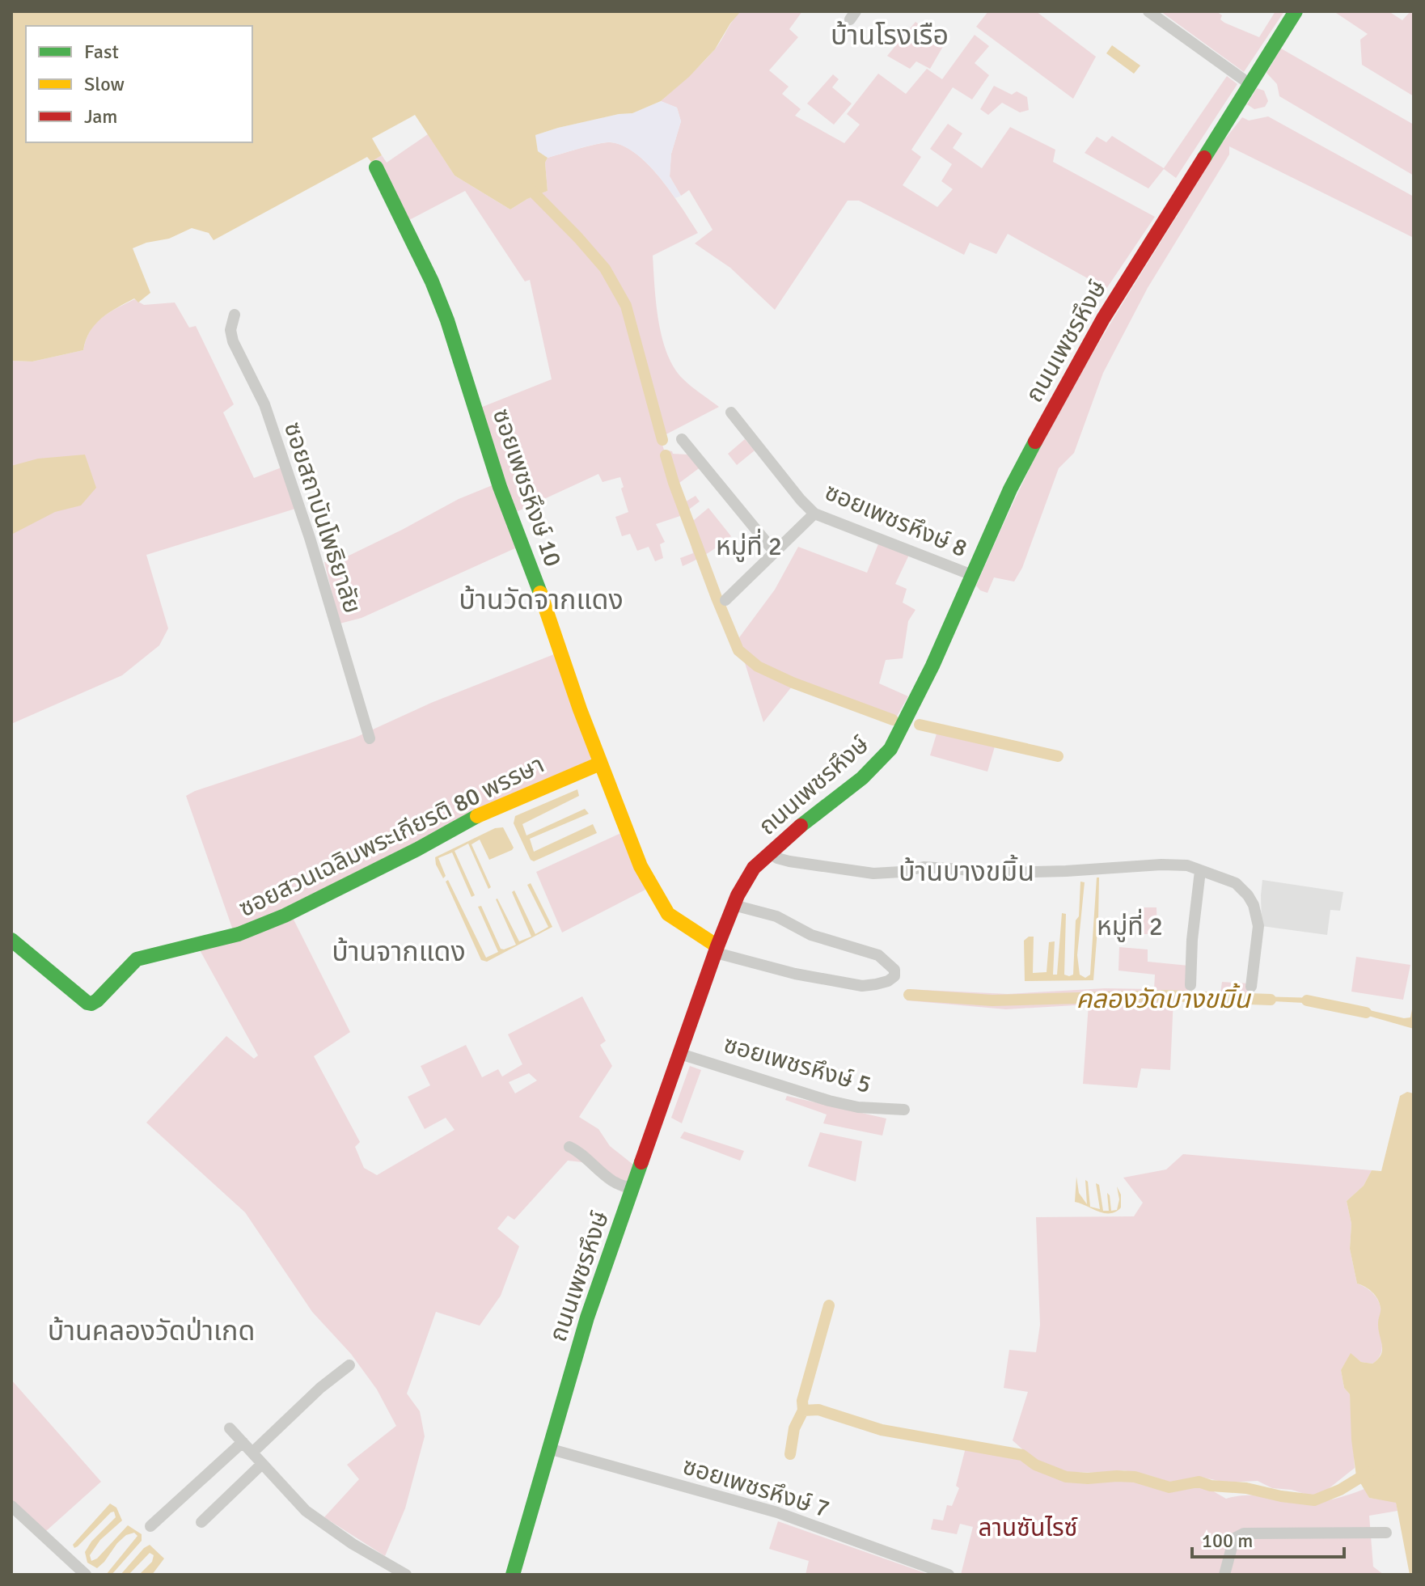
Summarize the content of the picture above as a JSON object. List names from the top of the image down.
{
  "streets": {
    "main road": ["ถนนเพชรหึงษ์", "ซอยเพชรหึงษ์ 10", "ซอยสวนเฉลิมพระเกียรติ 80 พรรษา"],
    "street": [
      "ซอยสถาบันโพธิยาลัย",
      "ซอยเพชรหึงษ์ 8",
      "ซอยเพชรหึงษ์ 5",
      "ซอยเพชรหึงษ์ 7"
    ]
  },
  "crossings": [
    ["ถนนเพชรหึงษ์", "ซอยเพชรหึงษ์ 10"],
    ["ถนนเพชรหึงษ์", "ซอยเพชรหึงษ์ 8"],
    ["ถนนเพชรหึงษ์", "ซอยเพชรหึงษ์ 5"],
    ["ถนนเพชรหึงษ์", "ซอยเพชรหึงษ์ 7"],
    ["ซอยเพชรหึงษ์ 10", "ซอยสวนเฉลิมพระเกียรติ 80 พรรษา"]
  ],
  "districts": [
    "บ้านโรงเรือ",
    "หมู่ที่ 2",
    "บ้านวัดจากแดง",
    "บ้านบางขมิ้น",
    "หมู่ที่ 2",
    "บ้านจากแดง",
    "บ้านคลองวัดป่าเกด"
  ],
  "water": ["คลองวัดบางขมิ้น"],
  "parks": ["ลานซันไรซ์"],
  "legend": ["Fast", "Slow", "Jam"],
  "scale_bar": "100 m"
}
